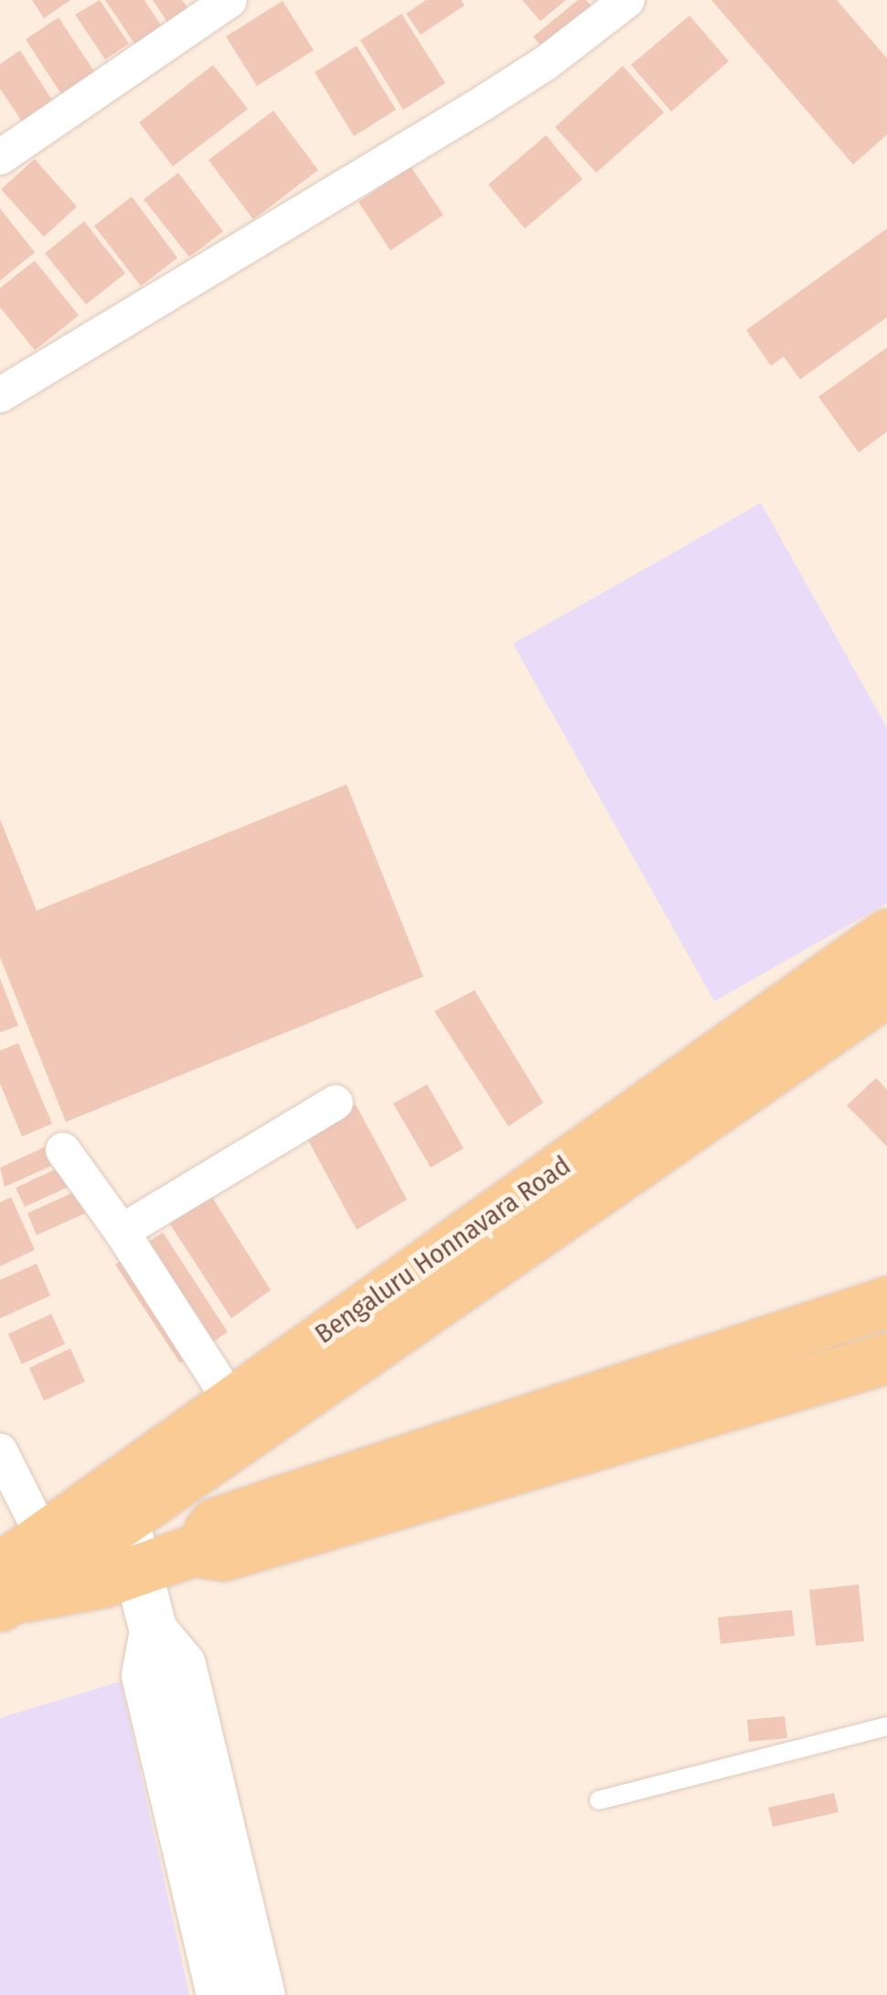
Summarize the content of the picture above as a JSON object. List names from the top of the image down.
{
  "streets": {
    "main road": ["Bengaluru Honnavara Road"]
  }
}
